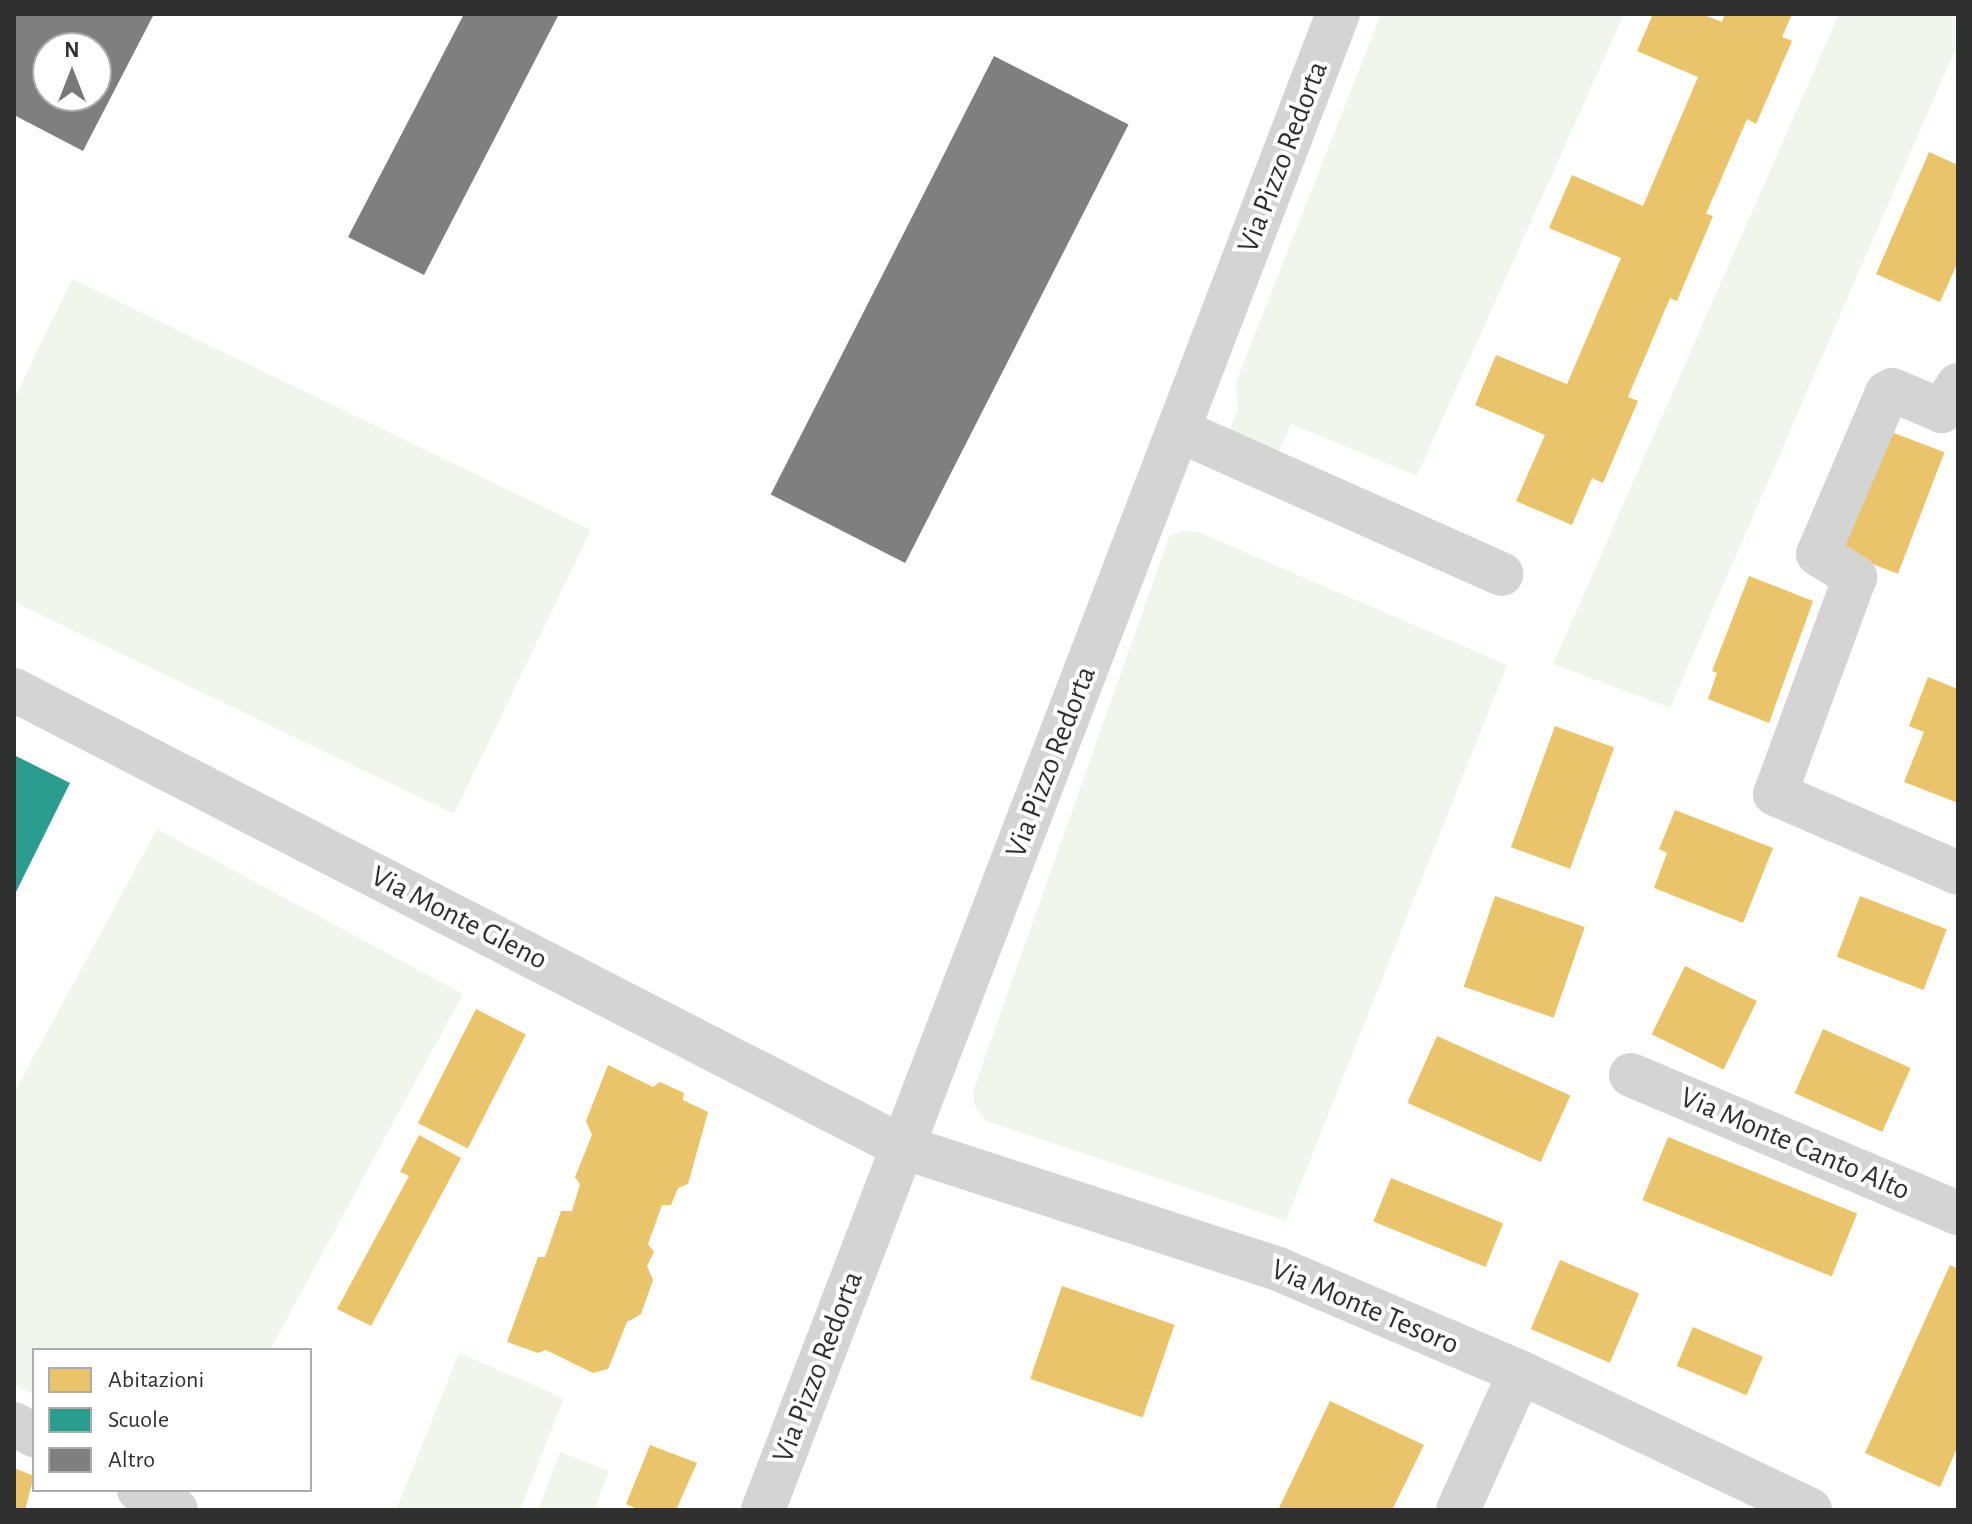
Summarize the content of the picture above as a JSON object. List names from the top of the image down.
{
  "streets": {
    "street": [
      "Via Pizzo Redorta",
      "Via Monte Gleno",
      "Via Monte Canto Alto",
      "Via Monte Tesoro"
    ]
  },
  "crossings": [
    ["Via Pizzo Redorta", "Via Monte Gleno"],
    ["Via Pizzo Redorta", "Via Monte Tesoro"],
    ["Via Monte Gleno", "Via Monte Tesoro"]
  ],
  "legend": ["Abitazioni", "Scuole", "Altro"],
  "north": "top"
}
